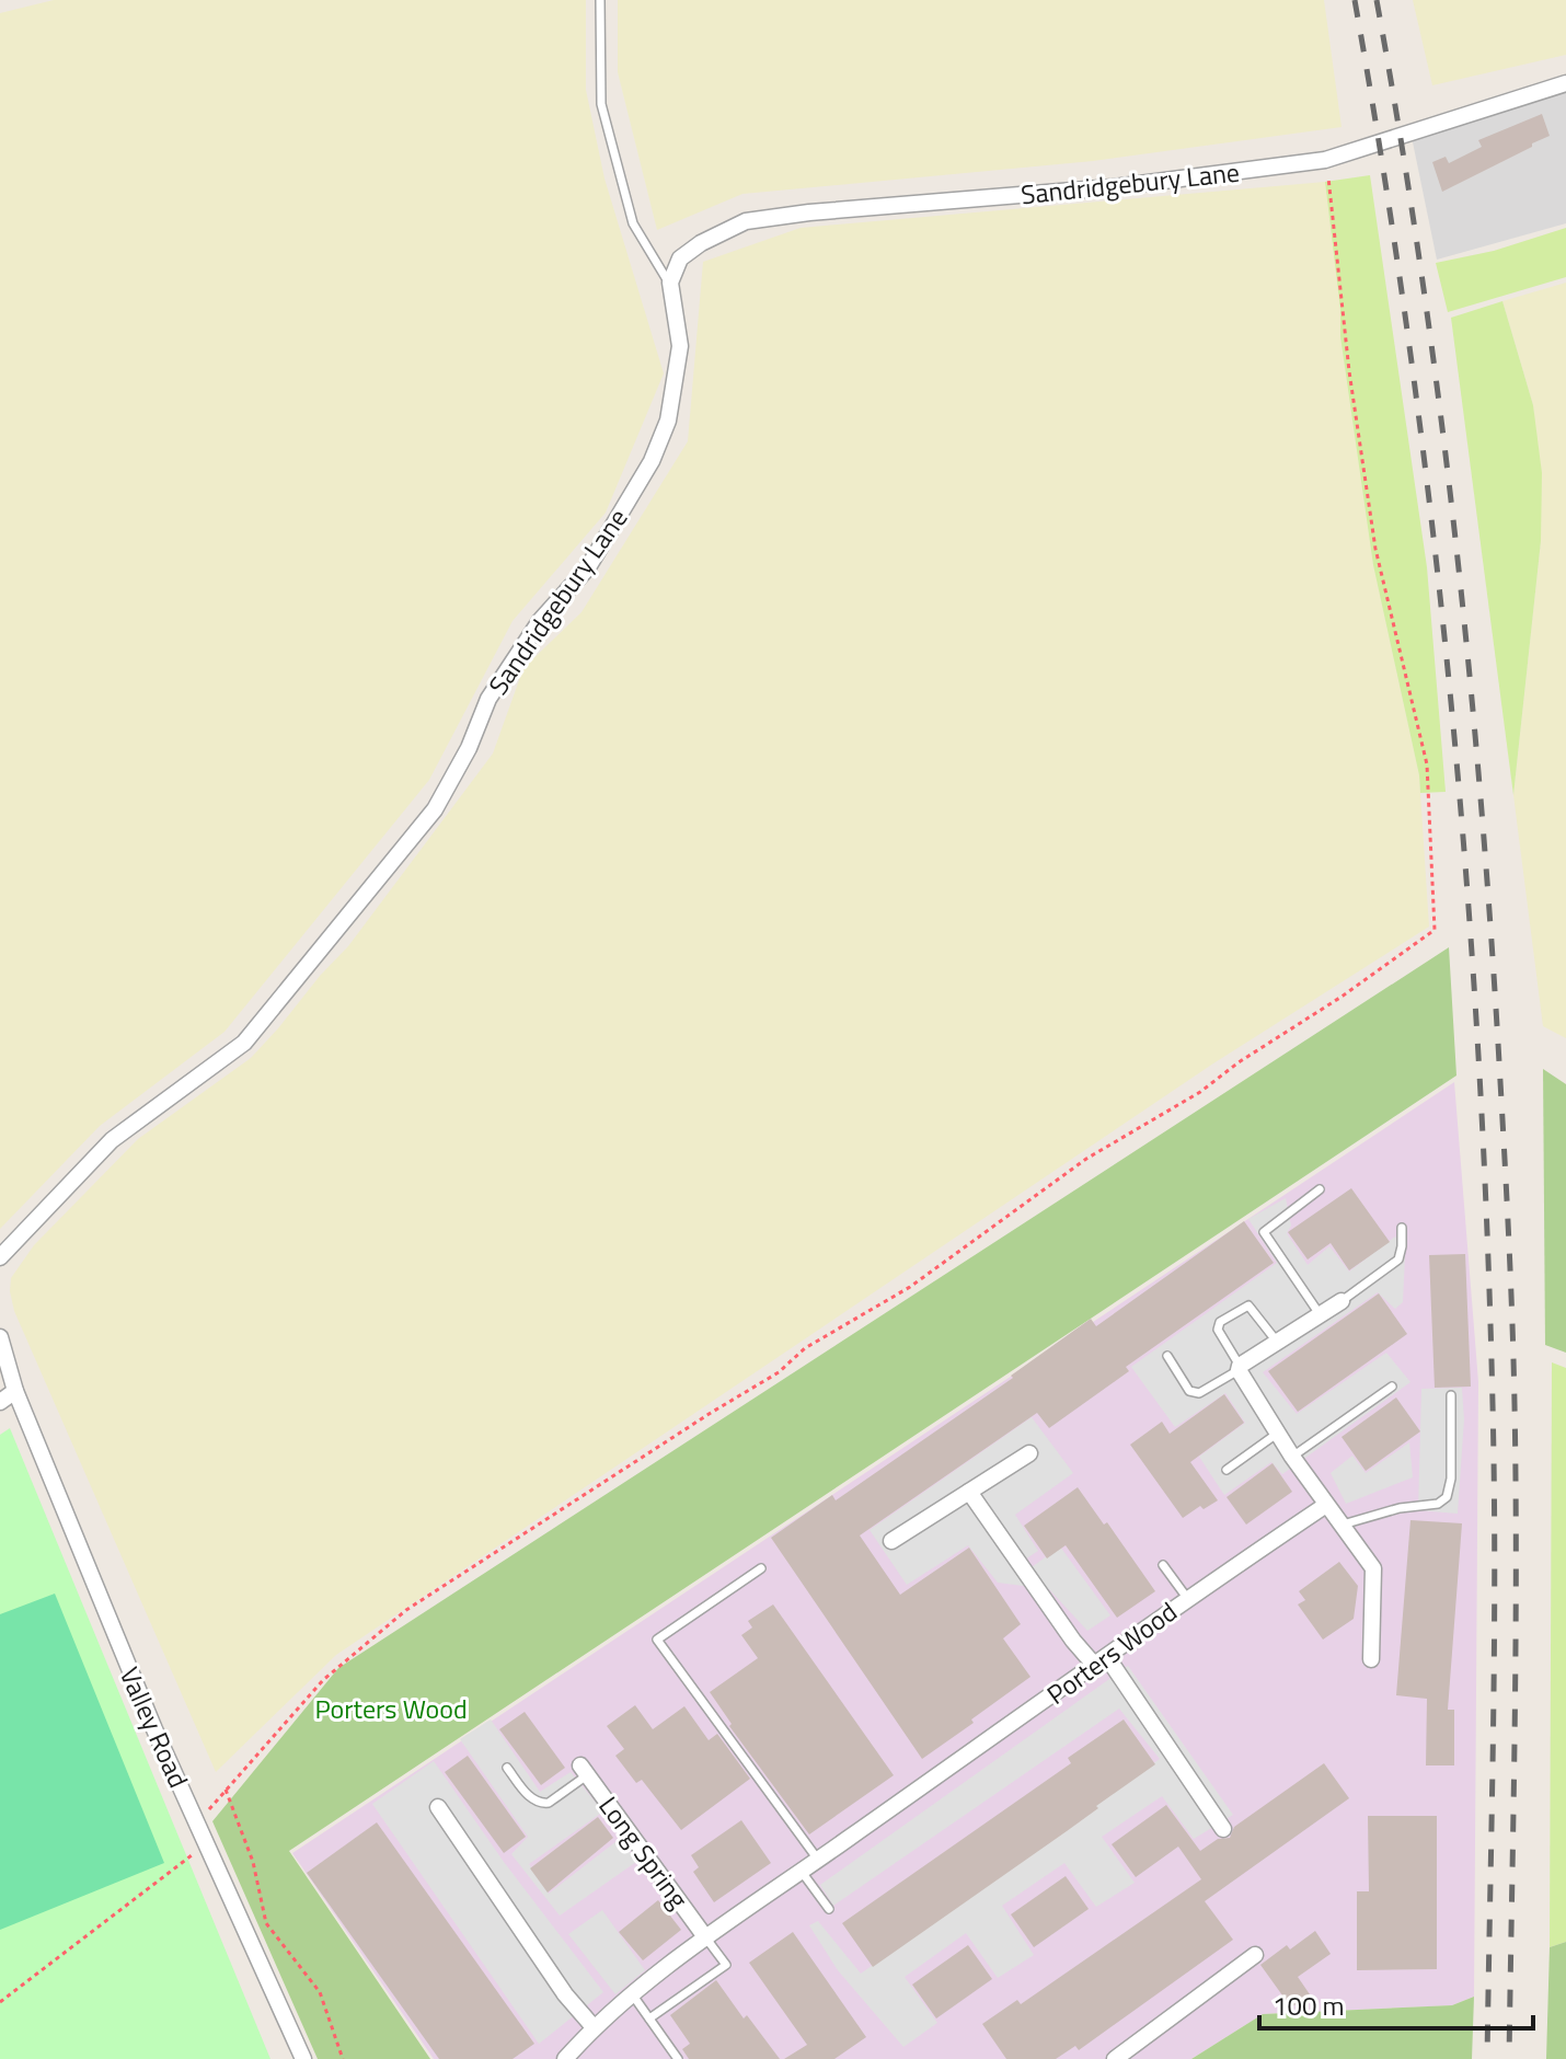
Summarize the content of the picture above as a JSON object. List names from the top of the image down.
{
  "streets": {
    "street": [
      "Sandridgebury Lane",
      "Porters Wood",
      "Valley Road",
      "Long Spring"
    ]
  },
  "crossings": [
    ["Porters Wood", "Long Spring"]
  ],
  "parks": ["Porters Wood"],
  "scale_bar": "100 m"
}
